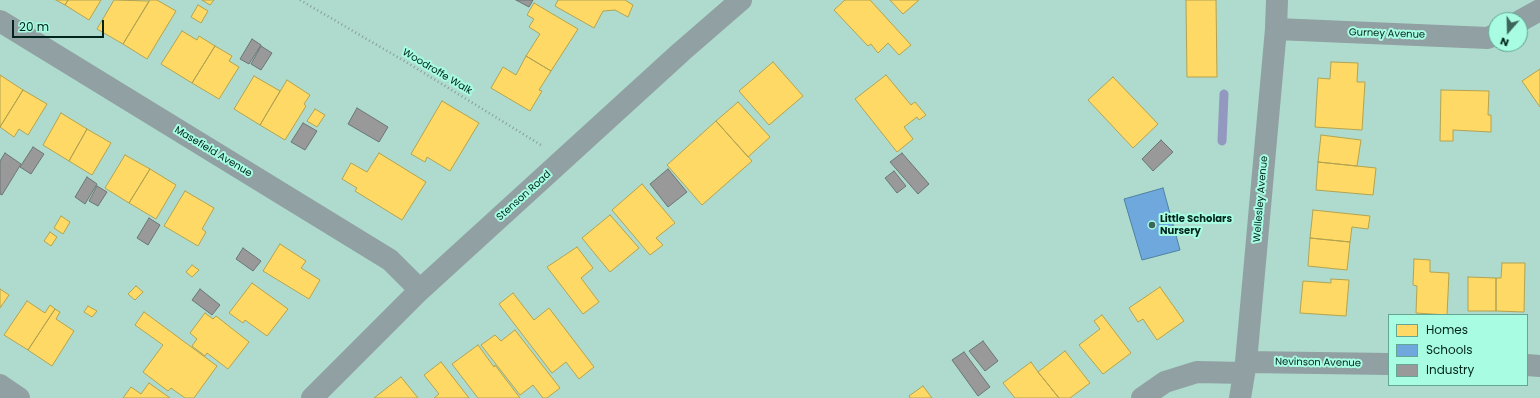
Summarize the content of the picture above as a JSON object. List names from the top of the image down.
{
  "streets": {
    "street": [
      "Gurney Avenue",
      "Masefield Avenue",
      "Stenson Road",
      "Wellesley Avenue",
      "Nevinson Avenue"
    ],
    "path": ["Woodroffe Walk"]
  },
  "crossings": [
    ["Gurney Avenue", "Wellesley Avenue"],
    ["Woodroffe Walk", "Stenson Road"],
    ["Masefield Avenue", "Stenson Road"],
    ["Wellesley Avenue", "Nevinson Avenue"]
  ],
  "places": ["Little Scholars Nursery"],
  "legend": ["Homes", "Schools", "Industry"],
  "scale_bar": "20 m",
  "north": "bottom"
}
